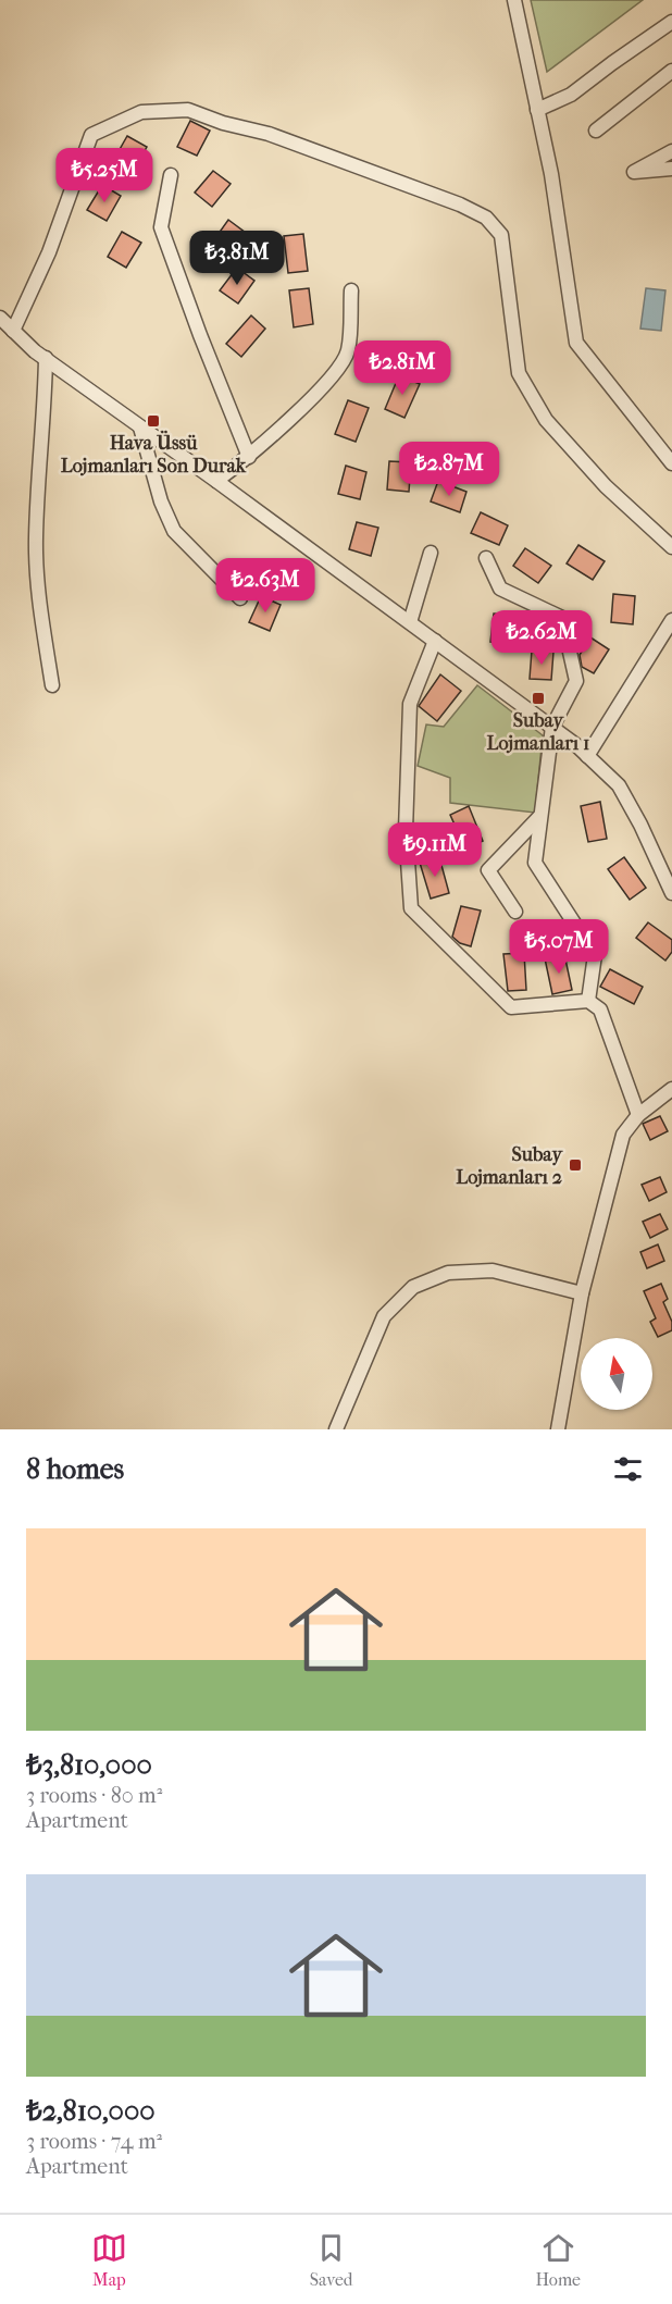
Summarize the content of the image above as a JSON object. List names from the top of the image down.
{
  "places": {
    "transit": ["Hava Üssü Lojmanları Son Durak", "Subay Lojmanları 1", "Subay Lojmanları 2"]
  },
  "north": "top",
  "page": {
    "price": [
      "₺5.25M",
      "₺3.81M",
      "₺2.81M",
      "₺2.87M",
      "₺2.63M",
      "₺2.62M",
      "₺9.11M",
      "₺5.07M"
    ],
    "heading": "8 homes",
    "list": [
      {
        "name": "₺3,810,000",
        "note": "3 rooms · 80 m² · Apartment"
      },
      {
        "name": "₺2,810,000",
        "note": "3 rooms · 74 m² · Apartment"
      }
    ],
    "tabs": ["Map", "Saved", "Home"]
  }
}
